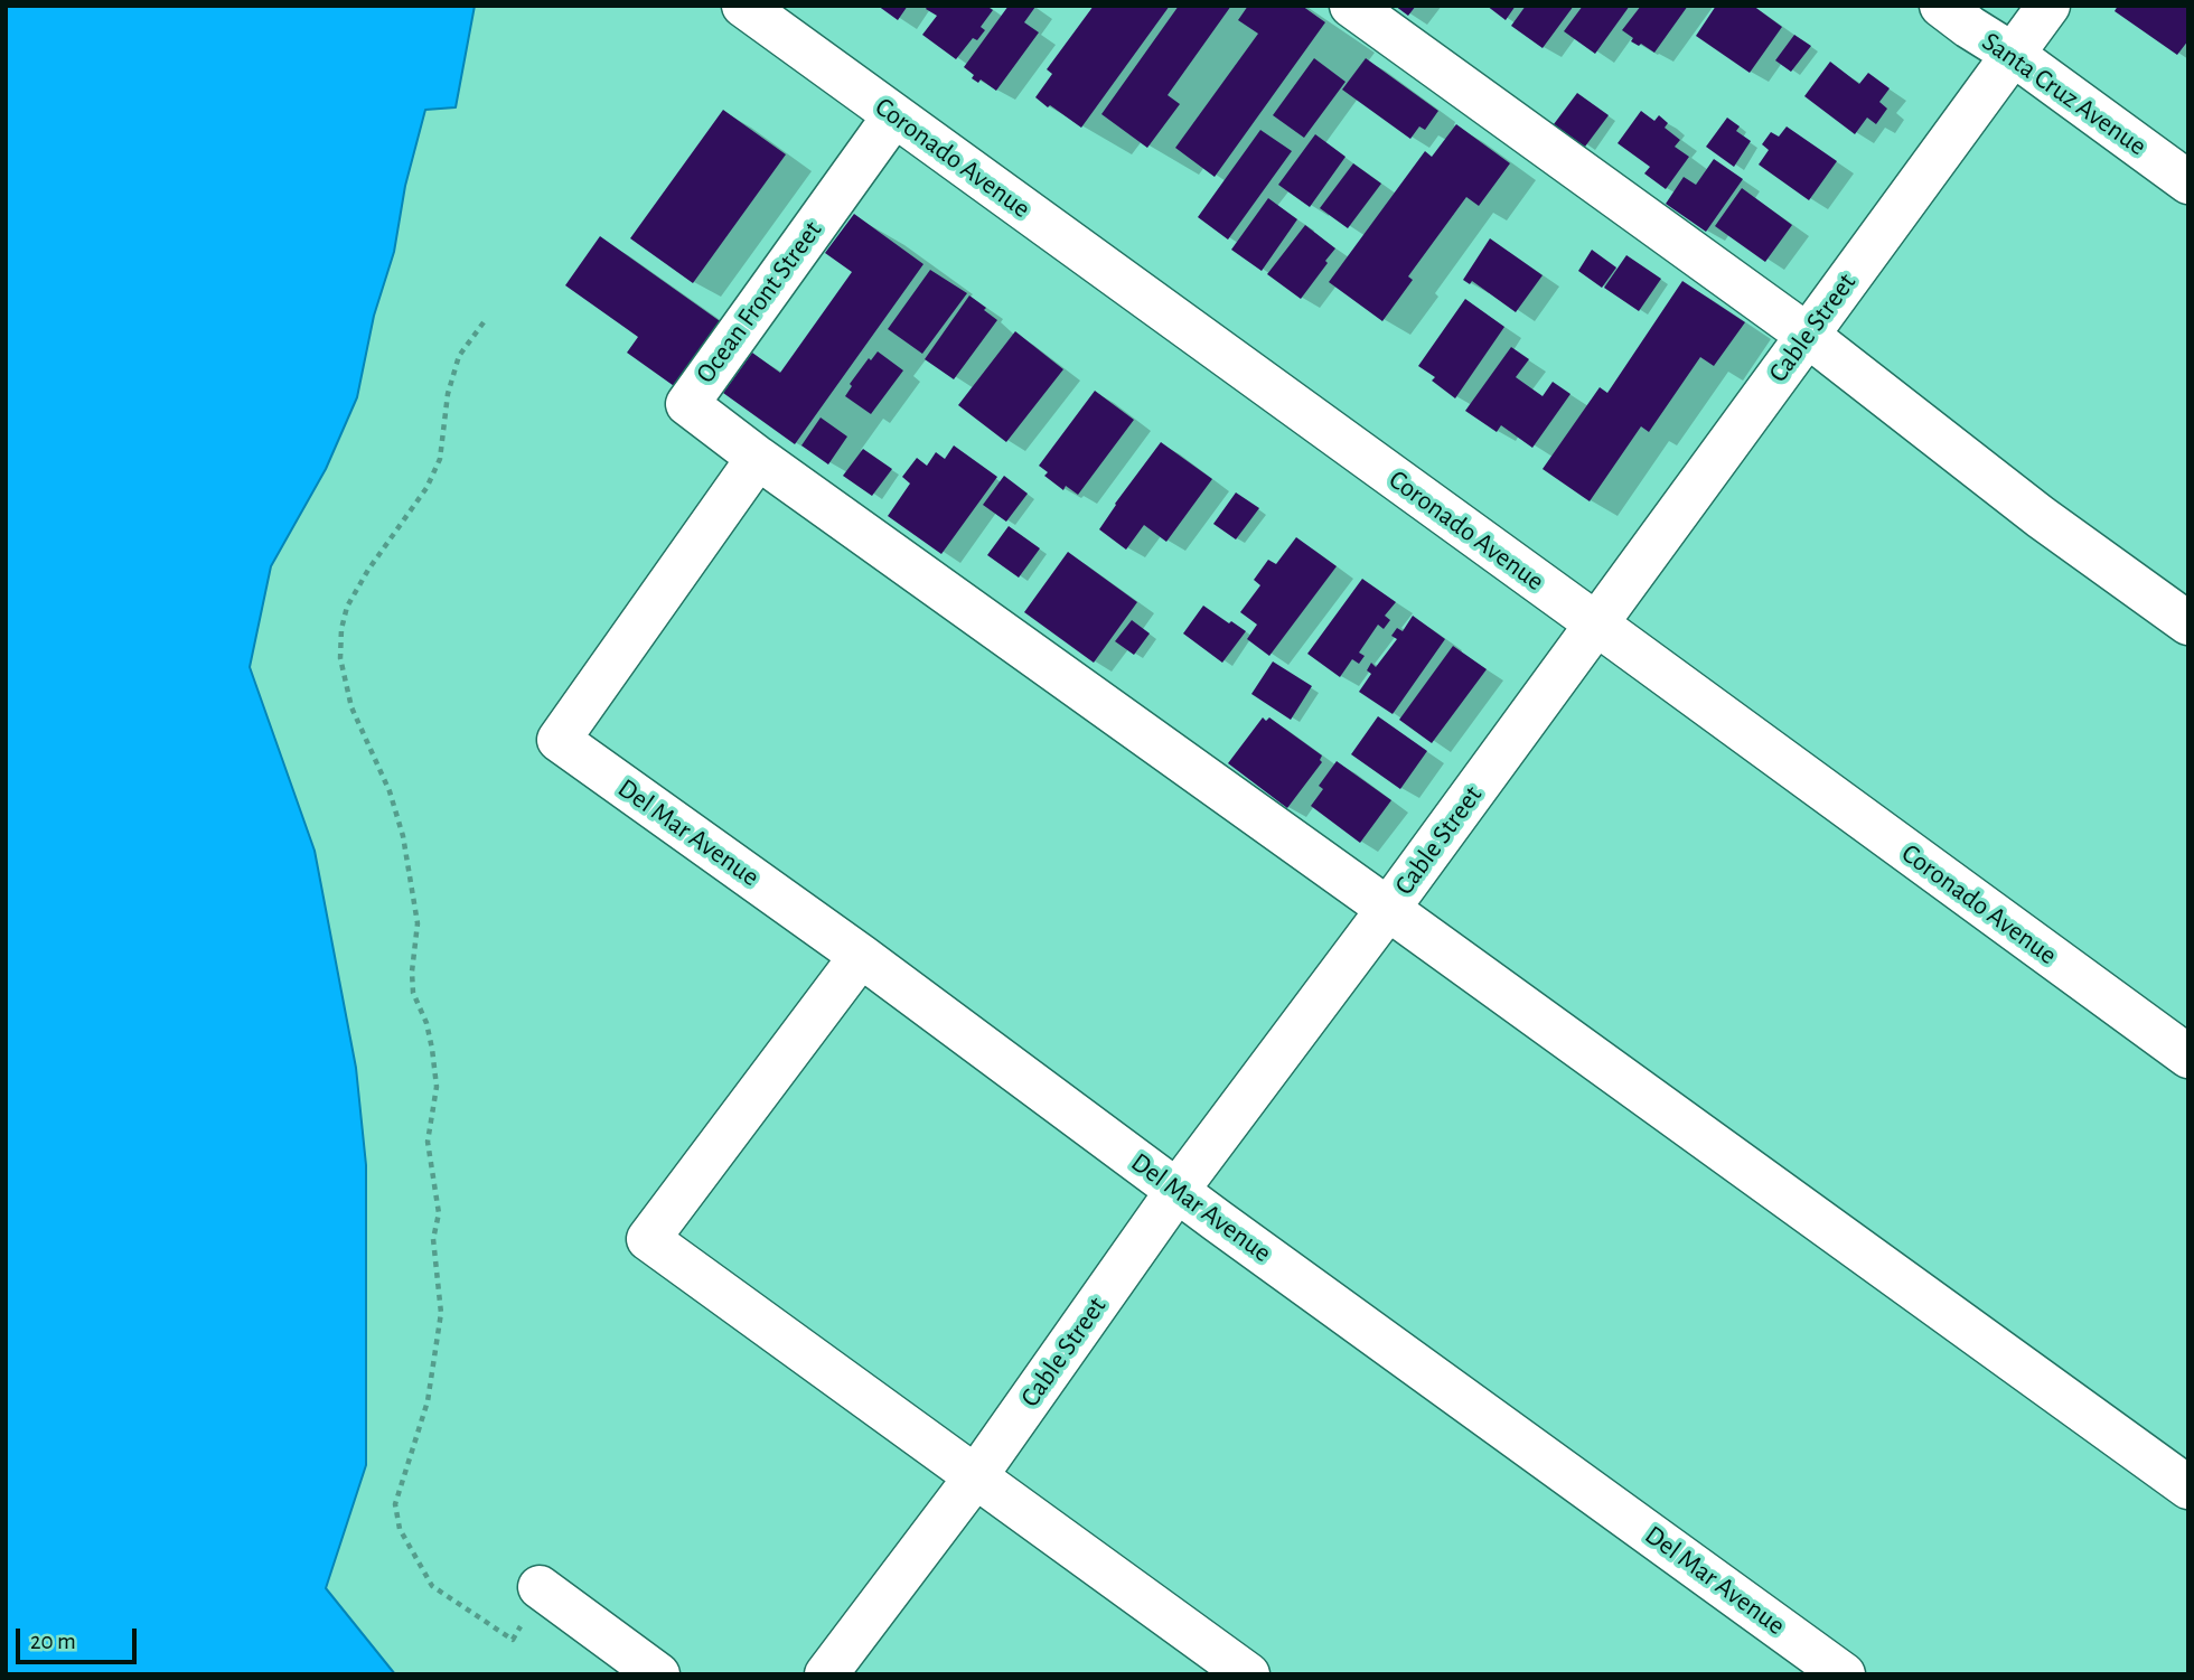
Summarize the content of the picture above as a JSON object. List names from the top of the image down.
{
  "streets": {
    "street": [
      "Santa Cruz Avenue",
      "Coronado Avenue",
      "Ocean Front Street",
      "Cable Street",
      "Del Mar Avenue"
    ]
  },
  "crossings": [
    ["Santa Cruz Avenue", "Cable Street"],
    ["Coronado Avenue", "Ocean Front Street"],
    ["Coronado Avenue", "Cable Street"],
    ["Ocean Front Street", "Del Mar Avenue"],
    ["Cable Street", "Del Mar Avenue"]
  ],
  "scale_bar": "20 m"
}
